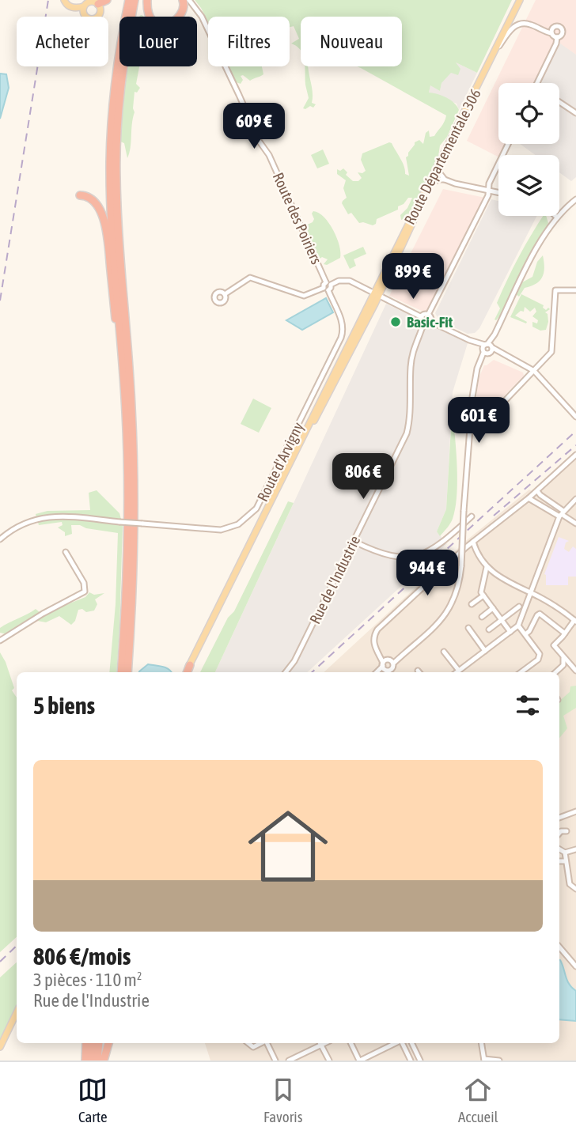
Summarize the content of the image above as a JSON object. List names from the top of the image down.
{
  "streets": {
    "main road": ["Route Départementale 306"],
    "street": ["Route des Poiriers", "Route d'Arvigny", "Rue de l'Industrie"]
  },
  "places": ["Basic-Fit"],
  "page": {
    "chip": [
      "Acheter",
      "Louer",
      "Filtres",
      "Nouveau"
    ],
    "price": [
      "609 €",
      "899 €",
      "601 €",
      "806 €",
      "944 €"
    ],
    "heading": "5 biens",
    "list": [
      {
        "name": "806 €/mois",
        "note": "3 pièces · 110 m² · Rue de l'Industrie"
      }
    ],
    "tabs": ["Carte", "Favoris", "Accueil"]
  }
}
